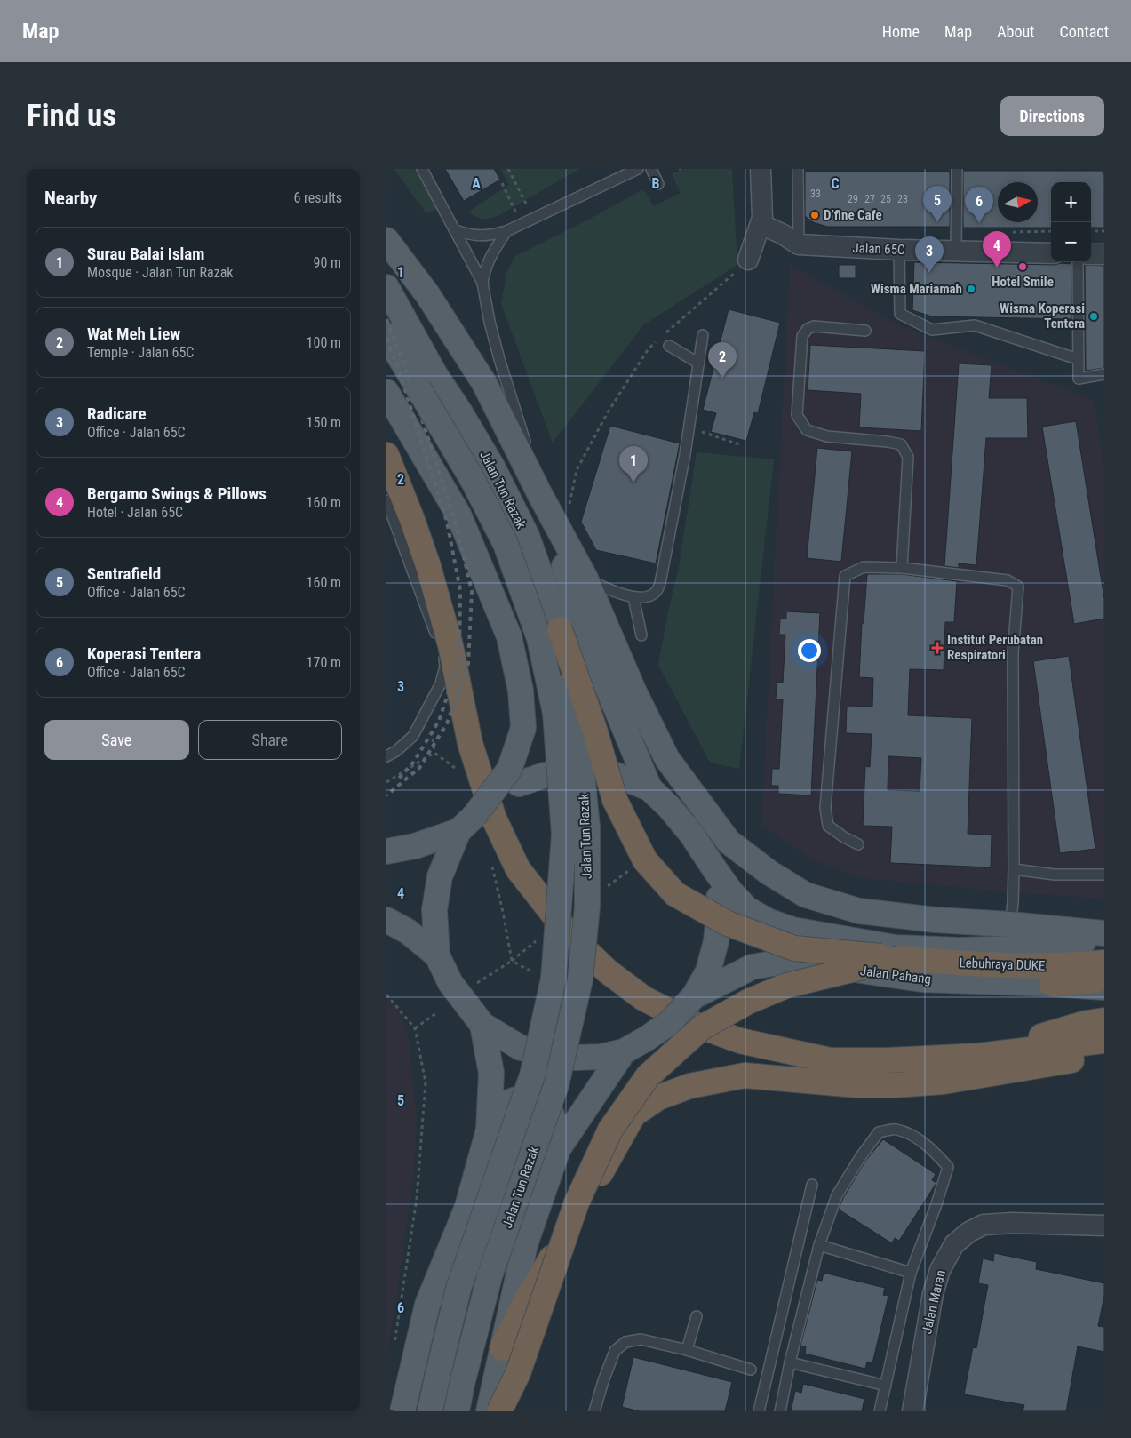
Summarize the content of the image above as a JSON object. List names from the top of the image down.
{
  "streets": {
    "highway": ["Lebuhraya DUKE"],
    "main road": ["Jalan Tun Razak", "Jalan Pahang"],
    "street": ["Jalan 65C", "Jalan Maran"]
  },
  "crossings": [
    ["Jalan Tun Razak", "Lebuhraya DUKE"],
    ["Lebuhraya DUKE", "Jalan Pahang"]
  ],
  "places": {
    "other": [
      "D’fine Cafe",
      "Hotel Smile",
      "Wisma Mariamah",
      "Wisma Koperasi Tentera"
    ],
    "health": ["Institut Perubatan Respiratori"]
  },
  "house_numbers": [
    "33",
    "29",
    "27",
    "25",
    "23"
  ],
  "north": "right",
  "page": {
    "header": "Map",
    "nav": [
      "Home",
      "Map",
      "About",
      "Contact"
    ],
    "buttons": [
      "Directions",
      ["Save", "Share"]
    ],
    "title": "Find us",
    "heading": ["Nearby", "6 results"],
    "map_buttons": ["+", "−"],
    "pins": [
      "5",
      "6",
      "4",
      "3",
      "2",
      "1"
    ],
    "list": [
      {
        "mark": "1",
        "name": "Surau Balai Islam",
        "note": "Mosque · Jalan Tun Razak",
        "value": "90 m"
      },
      {
        "mark": "2",
        "name": "Wat Meh Liew",
        "note": "Temple · Jalan 65C",
        "value": "100 m"
      },
      {
        "mark": "3",
        "name": "Radicare",
        "note": "Office · Jalan 65C",
        "value": "150 m"
      },
      {
        "mark": "4",
        "name": "Bergamo Swings & Pillows",
        "note": "Hotel · Jalan 65C",
        "value": "160 m"
      },
      {
        "mark": "5",
        "name": "Sentrafield",
        "note": "Office · Jalan 65C",
        "value": "160 m"
      },
      {
        "mark": "6",
        "name": "Koperasi Tentera",
        "note": "Office · Jalan 65C",
        "value": "170 m"
      }
    ]
  },
  "grid": {
    "columns": ["A", "B", "C"],
    "rows": [
      "1",
      "2",
      "3",
      "4",
      "5",
      "6"
    ]
  }
}
